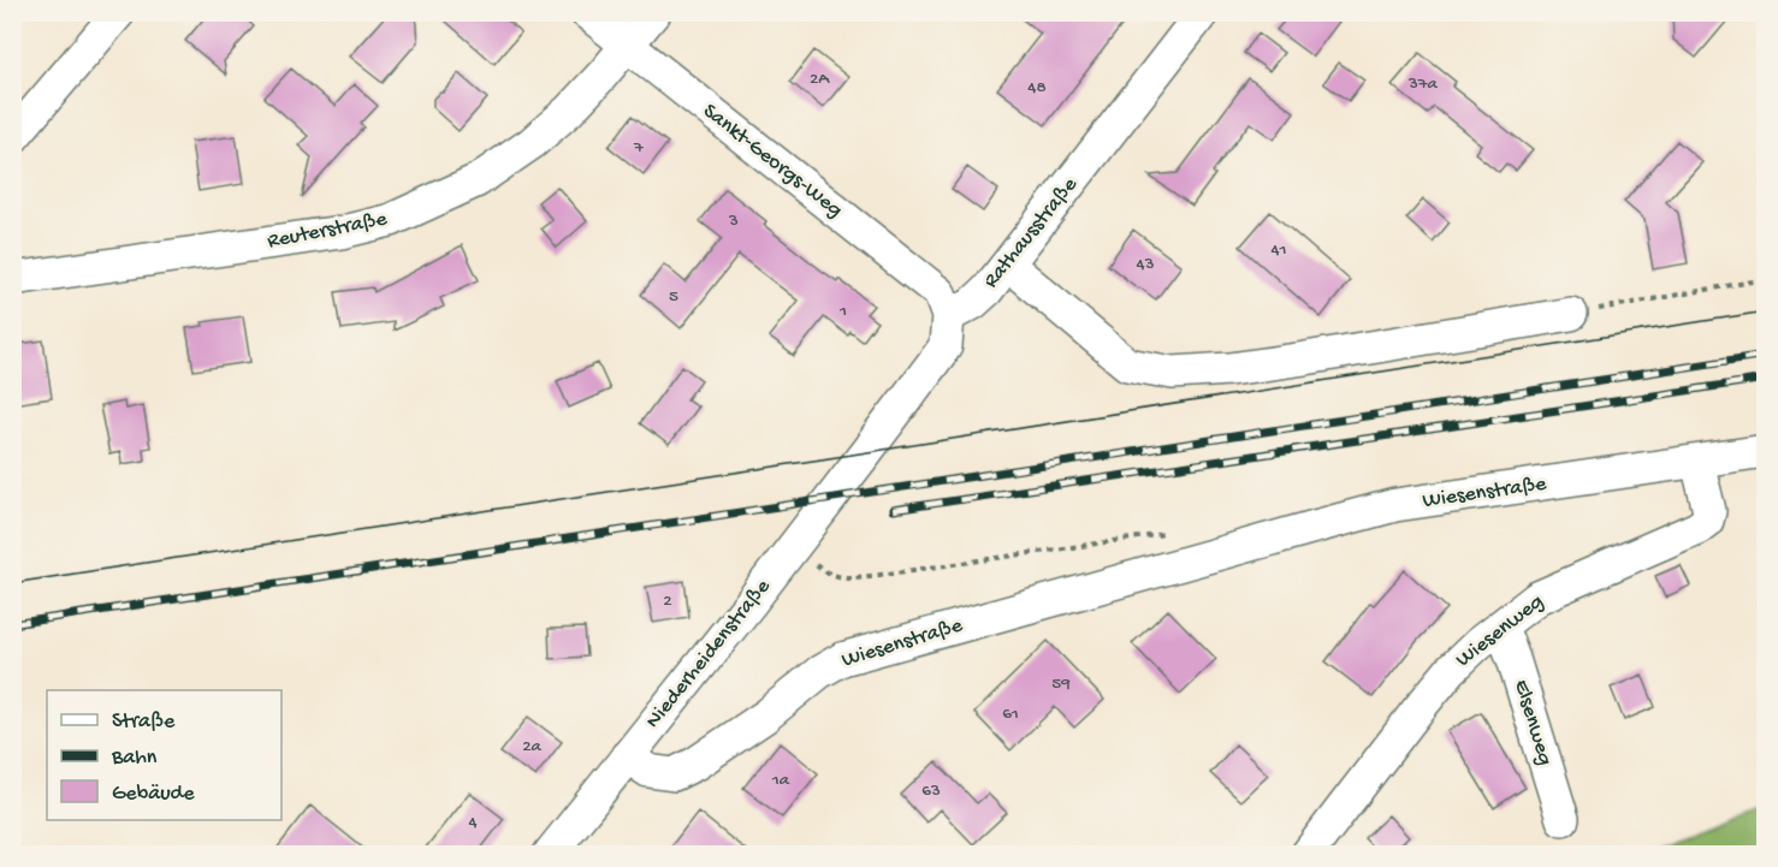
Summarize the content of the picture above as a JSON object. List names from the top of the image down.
{
  "streets": {
    "street": [
      "Sankt-Georgs-Weg",
      "Reuterstraße",
      "Rathausstraße",
      "Wiesenstraße",
      "Wiesenweg",
      "Niederheidenstraße",
      "Elsenweg"
    ]
  },
  "crossings": [
    ["Sankt-Georgs-Weg", "Reuterstraße"],
    ["Sankt-Georgs-Weg", "Rathausstraße"],
    ["Sankt-Georgs-Weg", "Niederheidenstraße"],
    ["Rathausstraße", "Niederheidenstraße"],
    ["Wiesenstraße", "Wiesenweg"],
    ["Wiesenstraße", "Niederheidenstraße"],
    ["Wiesenweg", "Elsenweg"]
  ],
  "house_numbers": [
    "2A",
    "37a",
    "48",
    "7",
    "3",
    "41",
    "43",
    "5",
    "1",
    "2",
    "59",
    "61",
    "2a",
    "1a",
    "63",
    "4"
  ],
  "legend": ["Straße", "Bahn", "Gebäude"]
}
